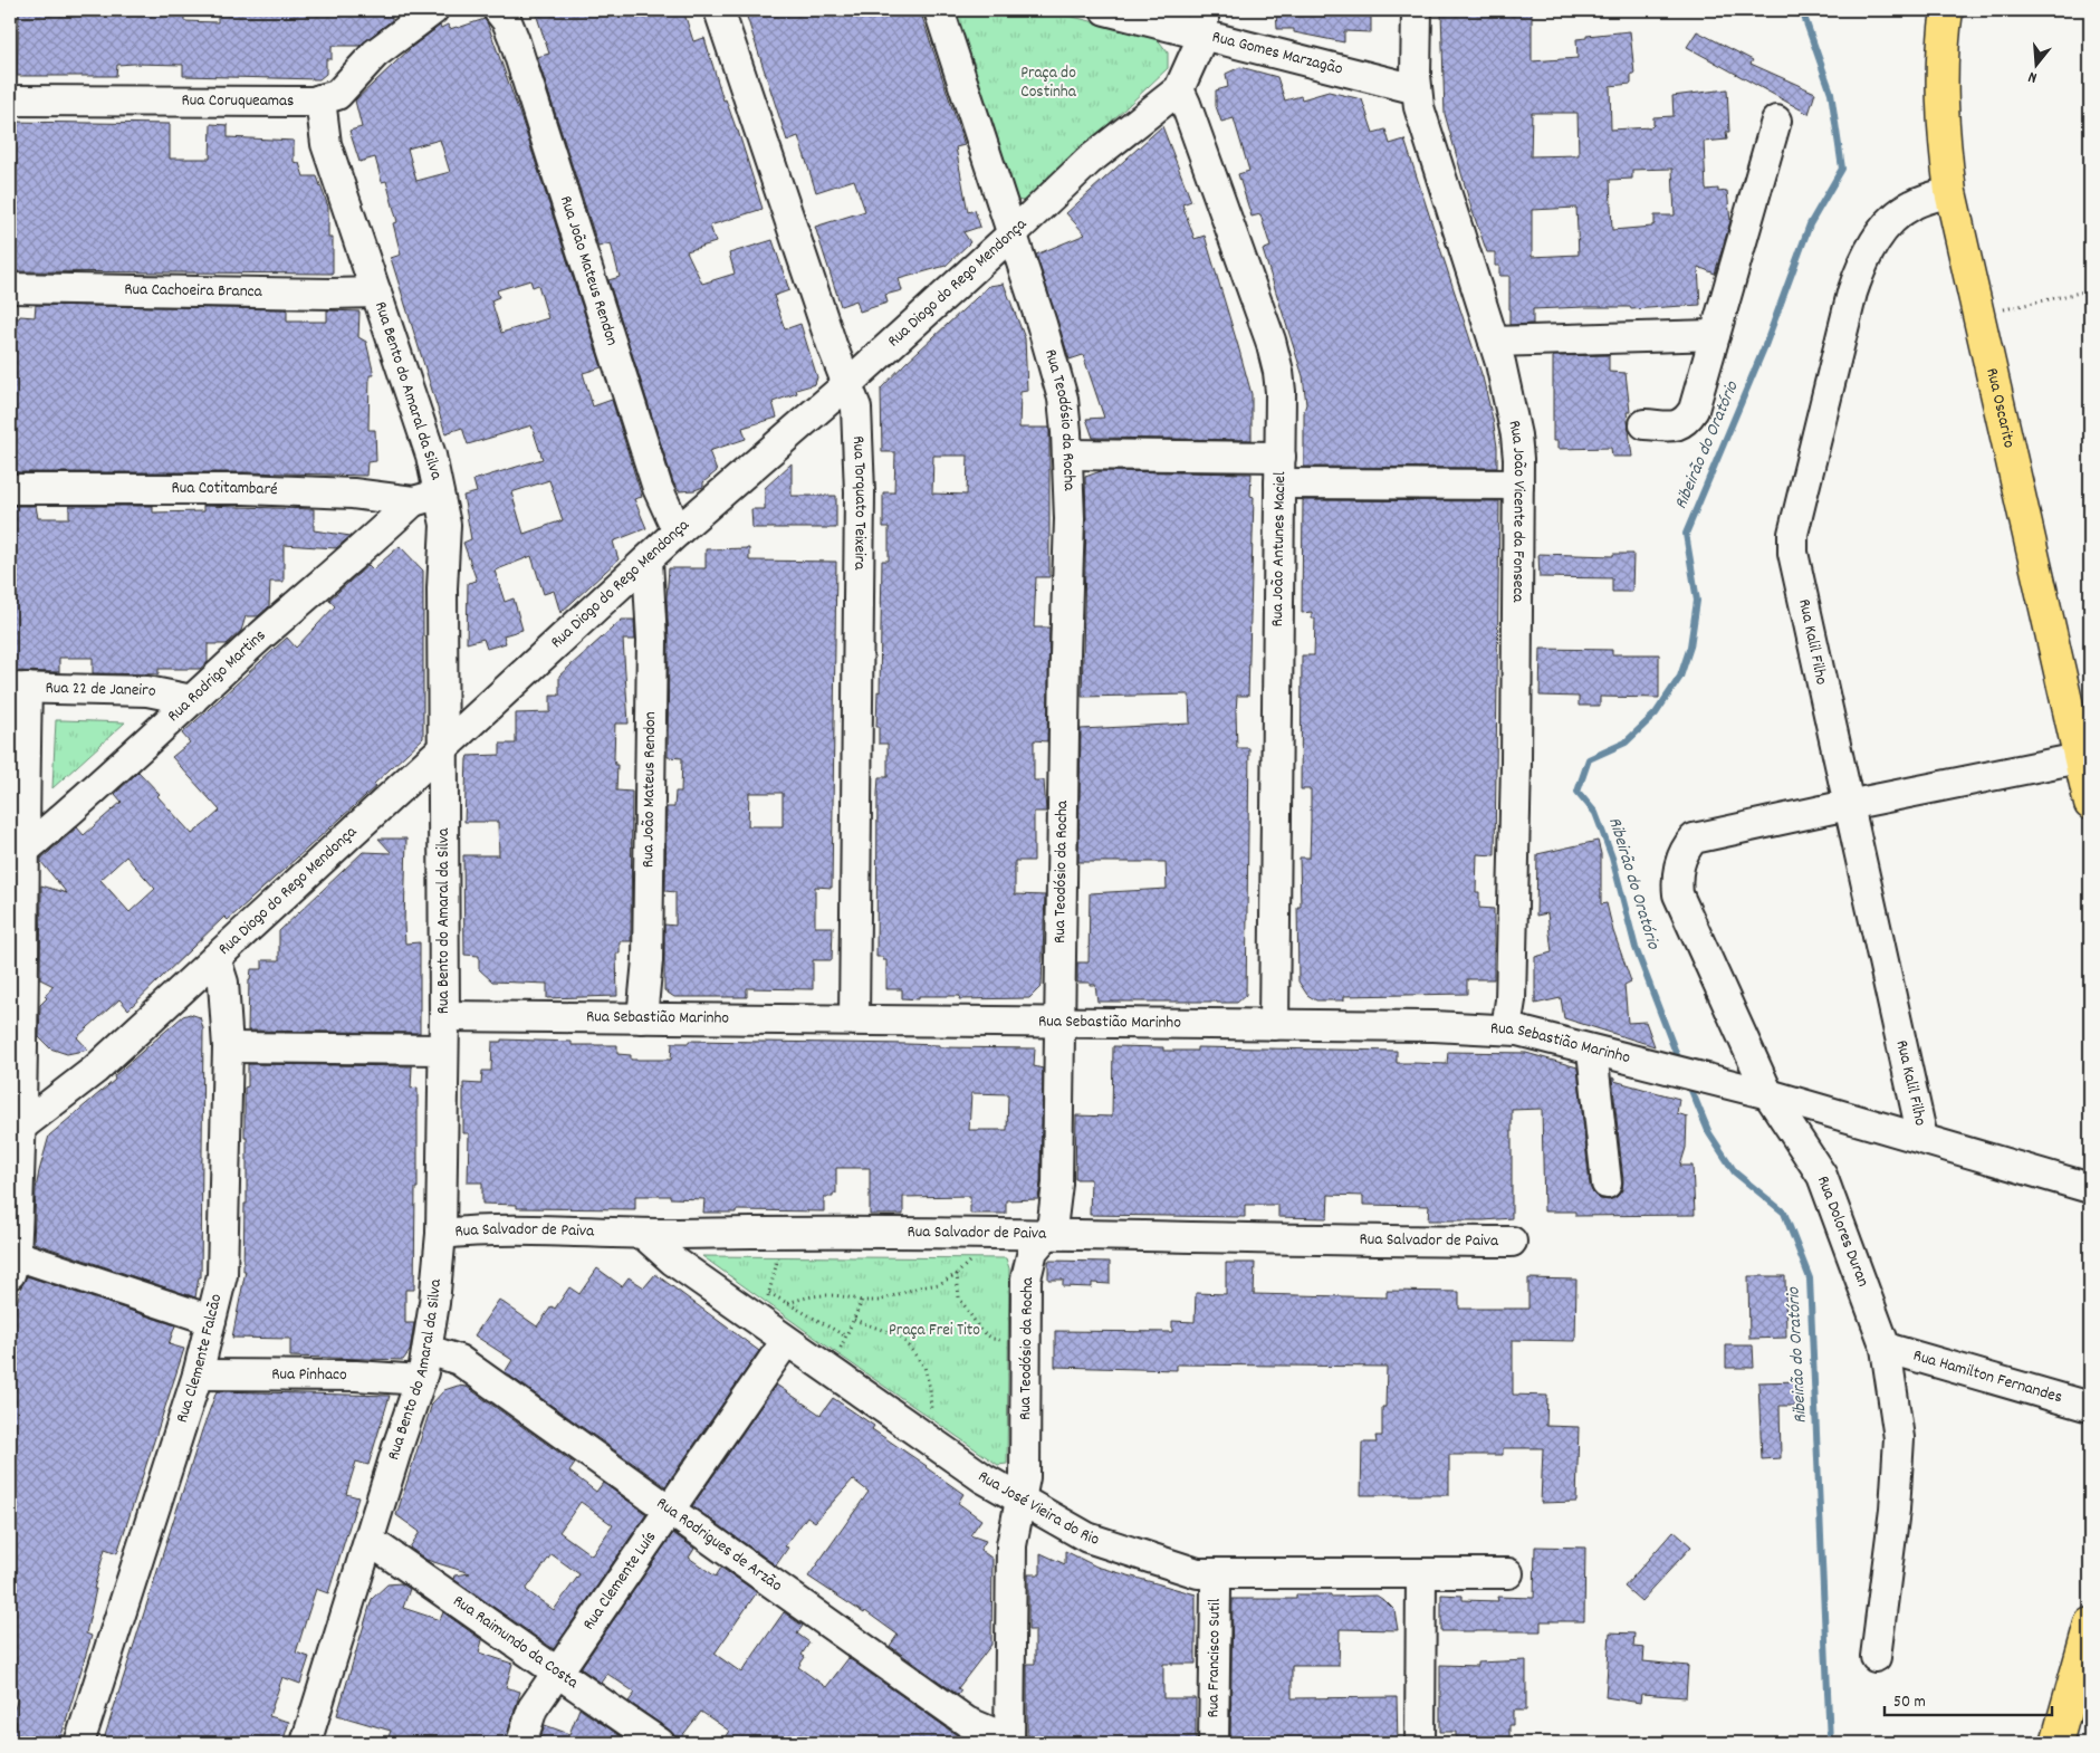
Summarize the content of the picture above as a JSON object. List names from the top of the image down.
{
  "streets": {
    "main road": ["Rua Oscarito"],
    "street": [
      "Rua Gomes Marzagão",
      "Rua Coruqueamas",
      "Rua João Mateus Rendon",
      "Rua Diogo do Rego Mendonça",
      "Rua Cachoeira Branca",
      "Rua Bento do Amaral da Silva",
      "Rua Teodósio da Rocha",
      "Rua Cotitambaré",
      "Rua Torquato Teixeira",
      "Rua João Vicente da Fonseca",
      "Rua João Antunes Maciel",
      "Rua Kalil Filho",
      "Rua Rodrigo Martins",
      "Rua 22 de Janeiro",
      "Rua Sebastião Marinho",
      "Rua Dolores Duran",
      "Rua Salvador de Paiva",
      "Rua Clemente Falcão",
      "Rua Pinhaco",
      "Rua Hamilton Fernandes",
      "Rua José Vieira do Rio",
      "Rua Rodrigues de Arzão",
      "Rua Clemente Luís",
      "Rua Raimundo da Costa",
      "Rua Francisco Sutil"
    ]
  },
  "crossings": [
    ["Rua Gomes Marzagão", "Rua Diogo do Rego Mendonça"],
    ["Rua Gomes Marzagão", "Rua João Vicente da Fonseca"],
    ["Rua Coruqueamas", "Rua Bento do Amaral da Silva"],
    ["Rua João Mateus Rendon", "Rua Diogo do Rego Mendonça"],
    ["Rua João Mateus Rendon", "Rua Sebastião Marinho"],
    ["Rua Diogo do Rego Mendonça", "Rua Bento do Amaral da Silva"],
    ["Rua Diogo do Rego Mendonça", "Rua Teodósio da Rocha"],
    ["Rua Diogo do Rego Mendonça", "Rua Torquato Teixeira"],
    ["Rua Diogo do Rego Mendonça", "Rua João Antunes Maciel"],
    ["Rua Diogo do Rego Mendonça", "Rua Clemente Falcão"],
    ["Rua Cachoeira Branca", "Rua Bento do Amaral da Silva"],
    ["Rua Bento do Amaral da Silva", "Rua Cotitambaré"],
    ["Rua Bento do Amaral da Silva", "Rua Rodrigo Martins"],
    ["Rua Bento do Amaral da Silva", "Rua Sebastião Marinho"],
    ["Rua Bento do Amaral da Silva", "Rua Salvador de Paiva"],
    ["Rua Bento do Amaral da Silva", "Rua Pinhaco"],
    ["Rua Bento do Amaral da Silva", "Rua Rodrigues de Arzão"],
    ["Rua Bento do Amaral da Silva", "Rua Raimundo da Costa"],
    ["Rua Oscarito", "Rua Kalil Filho"],
    ["Rua Teodósio da Rocha", "Rua Sebastião Marinho"],
    ["Rua Teodósio da Rocha", "Rua Salvador de Paiva"],
    ["Rua Teodósio da Rocha", "Rua José Vieira do Rio"],
    ["Rua Teodósio da Rocha", "Rua Rodrigues de Arzão"],
    ["Rua Cotitambaré", "Rua Rodrigo Martins"],
    ["Rua Torquato Teixeira", "Rua Sebastião Marinho"],
    ["Rua João Vicente da Fonseca", "Rua Sebastião Marinho"],
    ["Rua João Antunes Maciel", "Rua Sebastião Marinho"],
    ["Rua Kalil Filho", "Rua Sebastião Marinho"],
    ["Rua Kalil Filho", "Rua Dolores Duran"],
    ["Rua Rodrigo Martins", "Rua 22 de Janeiro"],
    ["Rua Sebastião Marinho", "Rua Dolores Duran"],
    ["Rua Dolores Duran", "Rua Hamilton Fernandes"],
    ["Rua Salvador de Paiva", "Rua José Vieira do Rio"],
    ["Rua Clemente Falcão", "Rua Pinhaco"],
    ["Rua José Vieira do Rio", "Rua Clemente Luís"],
    ["Rua José Vieira do Rio", "Rua Francisco Sutil"],
    ["Rua Rodrigues de Arzão", "Rua Clemente Luís"],
    ["Rua Clemente Luís", "Rua Raimundo da Costa"]
  ],
  "water": ["Ribeirão do Oratório"],
  "parks": ["Praça do Costinha", "Praça Frei Tito"],
  "scale_bar": "50 m",
  "north": "bottom"
}
